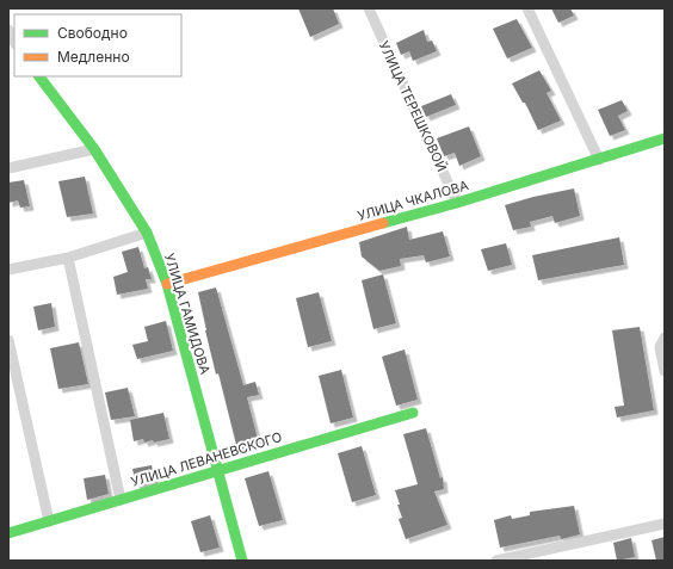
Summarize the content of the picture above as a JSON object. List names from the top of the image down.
{
  "streets": {
    "street": [
      "УЛИЦА ТЕРЕШКОВОЙ",
      "УЛИЦА ЧКАЛОВА",
      "УЛИЦА ГАМИДОВА",
      "УЛИЦА ЛЕВАНЕВСКОГО"
    ]
  },
  "crossings": [
    ["УЛИЦА ТЕРЕШКОВОЙ", "УЛИЦА ЧКАЛОВА"],
    ["УЛИЦА ЧКАЛОВА", "УЛИЦА ГАМИДОВА"],
    ["УЛИЦА ГАМИДОВА", "УЛИЦА ЛЕВАНЕВСКОГО"]
  ],
  "legend": ["Свободно", "Медленно"]
}
